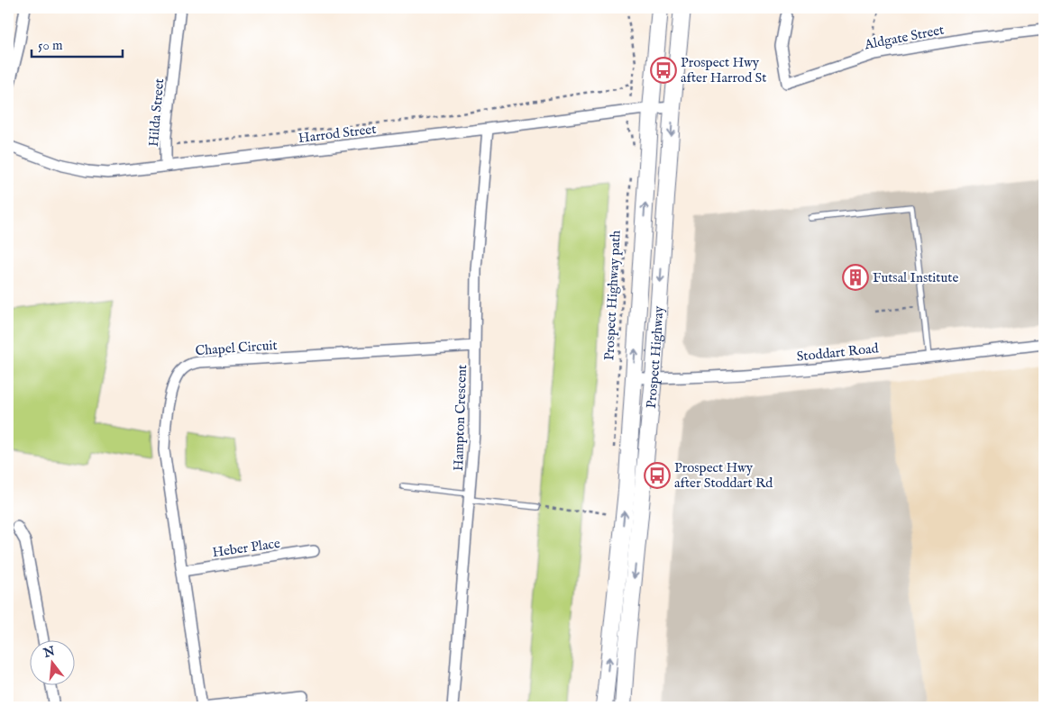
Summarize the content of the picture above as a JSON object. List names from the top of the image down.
{
  "streets": {
    "main road": ["Prospect Highway"],
    "street": [
      "Aldgate Street",
      "Hilda Street",
      "Harrod Street",
      "Chapel Circuit",
      "Stoddart Road",
      "Hampton Crescent",
      "Heber Place"
    ],
    "path": ["Prospect Highway path"]
  },
  "crossings": [
    ["Hilda Street", "Harrod Street"],
    ["Harrod Street", "Prospect Highway"],
    ["Harrod Street", "Hampton Crescent"],
    ["Chapel Circuit", "Hampton Crescent"],
    ["Chapel Circuit", "Heber Place"],
    ["Stoddart Road", "Prospect Highway"]
  ],
  "places": {
    "bus stop": ["Prospect Hwy after Harrod St", "Prospect Hwy after Stoddart Rd"],
    "building": ["Futsal Institute"]
  },
  "scale_bar": "50 m",
  "north": "top"
}
